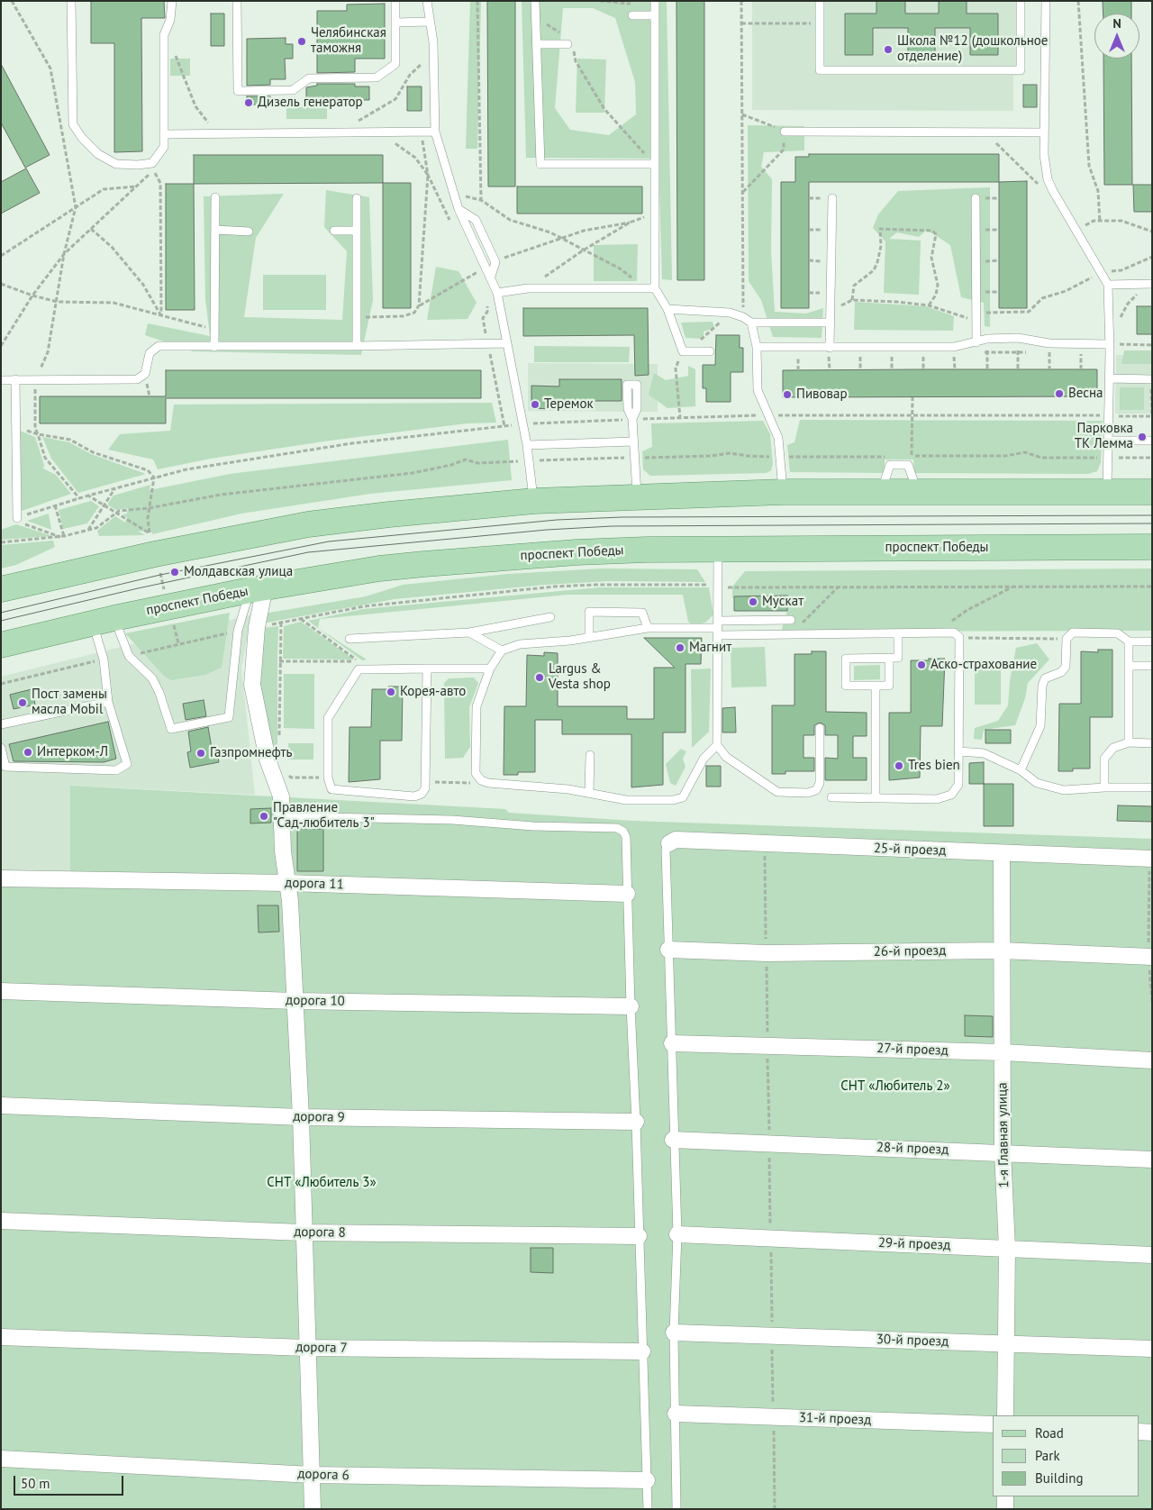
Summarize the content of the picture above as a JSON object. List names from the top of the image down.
{
  "streets": {
    "main road": ["проспект Победы"],
    "street": [
      "25-й проезд",
      "дорога 11",
      "26-й проезд",
      "дорога 10",
      "27-й проезд",
      "дорога 9",
      "1-я Главная улица",
      "28-й проезд",
      "дорога 8",
      "29-й проезд",
      "30-й проезд",
      "дорога 7",
      "31-й проезд",
      "дорога 6"
    ]
  },
  "crossings": [
    ["25-й проезд", "1-я Главная улица"],
    ["26-й проезд", "1-я Главная улица"],
    ["27-й проезд", "1-я Главная улица"],
    ["1-я Главная улица", "28-й проезд"],
    ["1-я Главная улица", "29-й проезд"],
    ["1-я Главная улица", "30-й проезд"]
  ],
  "parks": ["СНТ «Любитель 2»", "СНТ «Любитель 3»"],
  "places": [
    "Челябинская таможня",
    "Школа №12 (дошкольное отделение)",
    "Дизель генератор",
    "Весна",
    "Пивовар",
    "Теремок",
    "Парковка ТК Лемма",
    "Молдавская улица",
    "Мускат",
    "Магнит",
    "Аско-страхование",
    "Largus & Vesta shop",
    "Корея-авто",
    "Пост замены масла Mobil",
    "Интерком-Л",
    "Газпромнефть",
    "Tres bien",
    "Правление \"Сад-любитель 3\""
  ],
  "legend": ["Road", "Park", "Building"],
  "scale_bar": "50 m",
  "north": "top"
}
